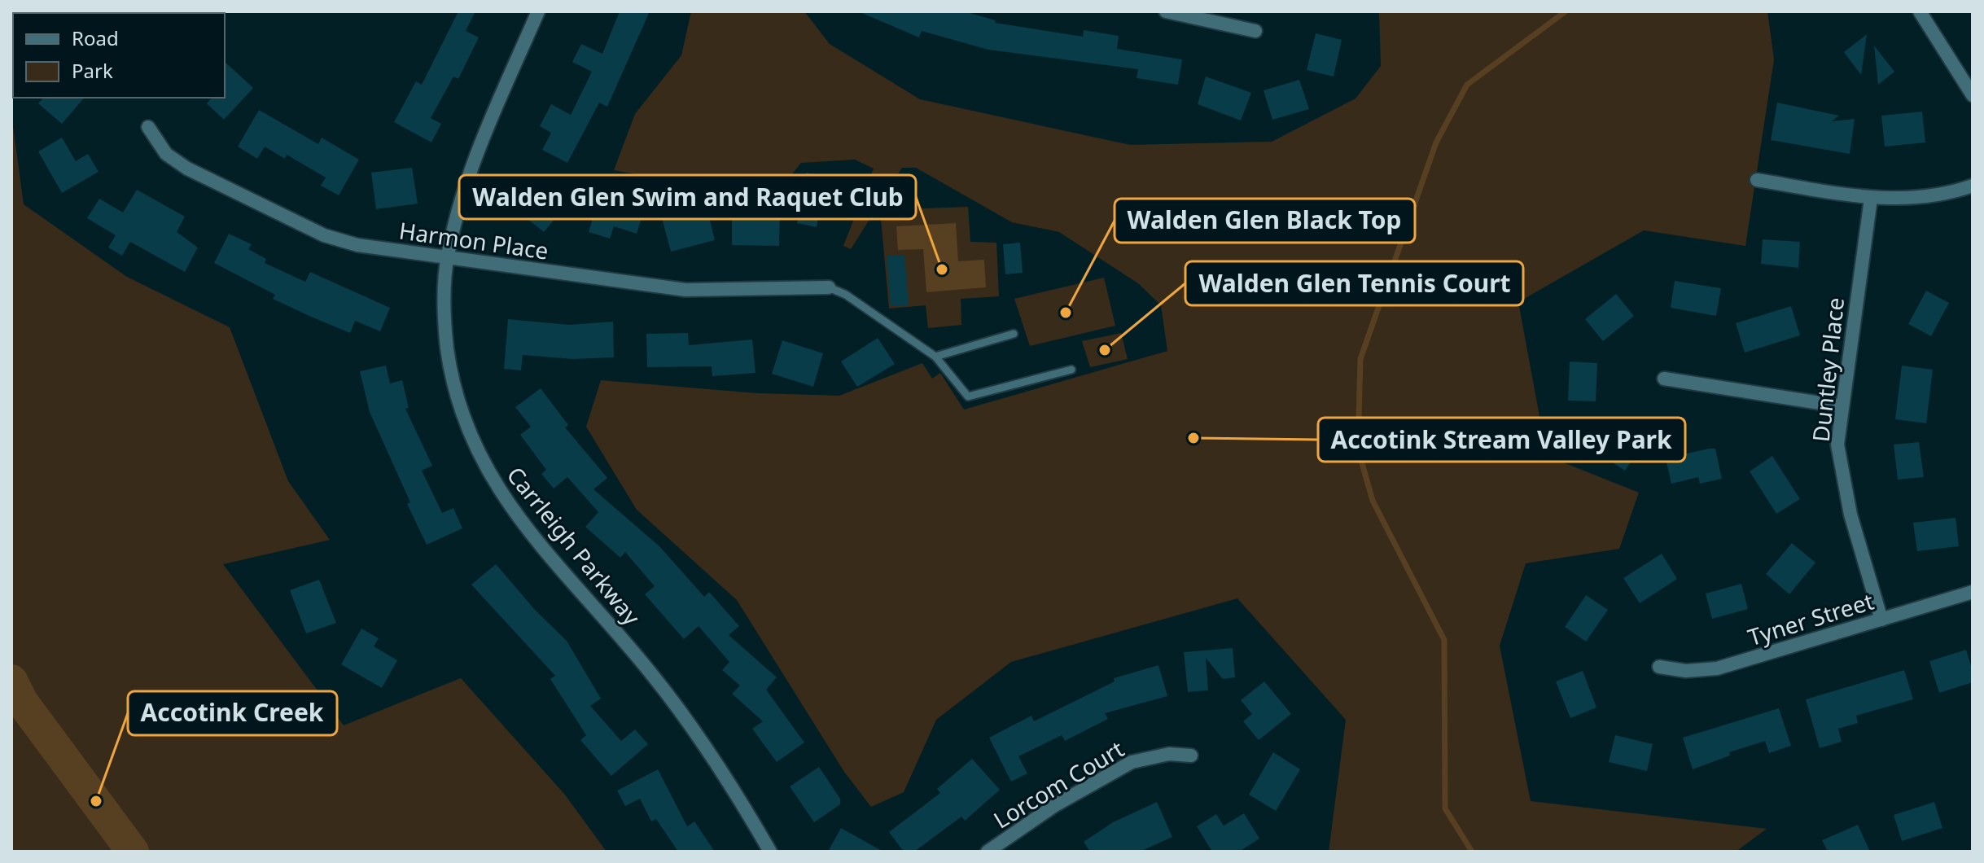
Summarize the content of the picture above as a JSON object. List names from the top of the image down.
{
  "streets": {
    "street": [
      "Harmon Place",
      "Duntley Place",
      "Carrleigh Parkway",
      "Tyner Street",
      "Lorcom Court"
    ]
  },
  "crossings": [
    ["Harmon Place", "Carrleigh Parkway"],
    ["Duntley Place", "Tyner Street"]
  ],
  "places": [
    "Walden Glen Swim and Raquet Club",
    "Walden Glen Black Top",
    "Walden Glen Tennis Court",
    "Accotink Stream Valley Park",
    "Accotink Creek"
  ],
  "legend": ["Road", "Park"]
}
